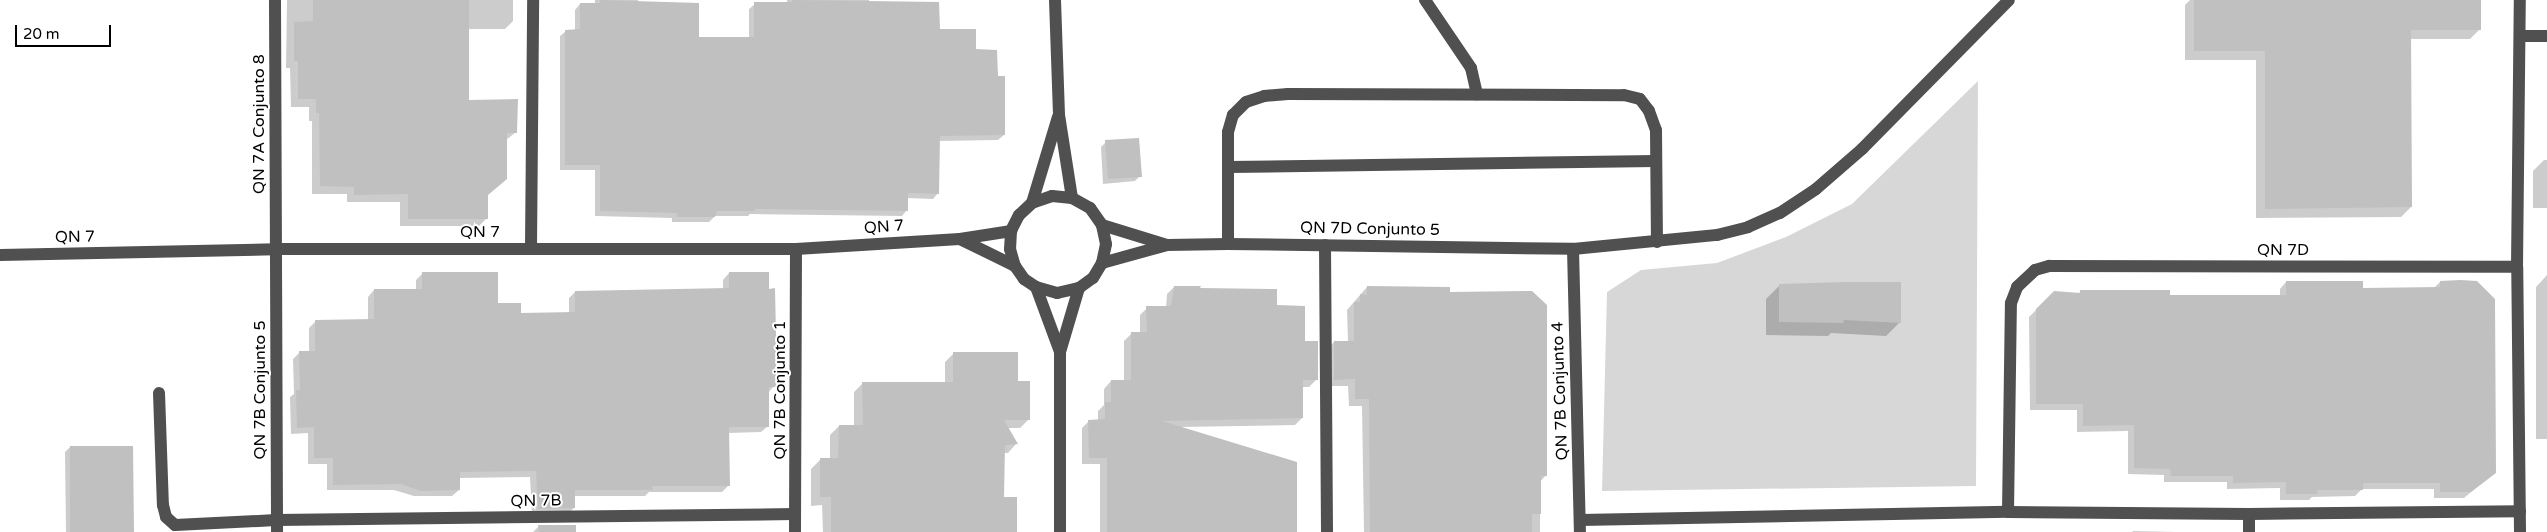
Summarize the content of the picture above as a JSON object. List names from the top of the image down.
{
  "streets": {
    "street": [
      "QN 7A Conjunto 8",
      "QN 7",
      "QN 7D Conjunto 5",
      "QN 7D",
      "QN 7B Conjunto 5",
      "QN 7B Conjunto 1",
      "QN 7B Conjunto 4",
      "QN 7B"
    ]
  },
  "crossings": [
    ["QN 7A Conjunto 8", "QN 7"],
    ["QN 7A Conjunto 8", "QN 7B Conjunto 5"],
    ["QN 7", "QN 7D Conjunto 5"],
    ["QN 7", "QN 7B Conjunto 5"],
    ["QN 7", "QN 7B Conjunto 1"],
    ["QN 7D Conjunto 5", "QN 7B Conjunto 4"],
    ["QN 7B Conjunto 5", "QN 7B"],
    ["QN 7B Conjunto 1", "QN 7B"]
  ],
  "scale_bar": "20 m"
}
